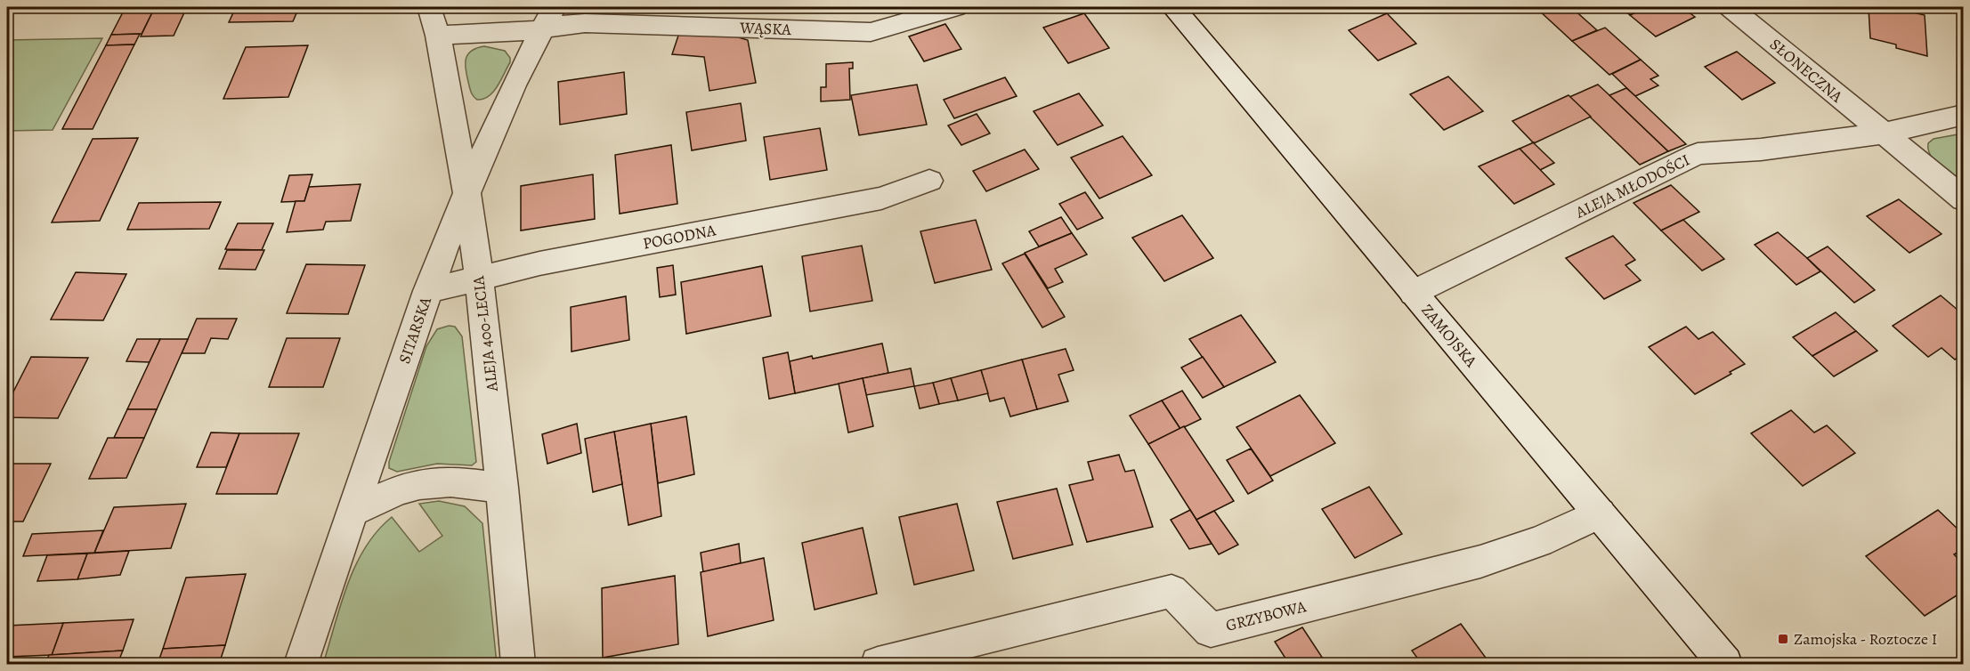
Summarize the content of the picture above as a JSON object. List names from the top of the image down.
{
  "streets": {
    "street": [
      "WĄSKA",
      "SŁONECZNA",
      "ALEJA MŁODOŚCI",
      "POGODNA",
      "SITARSKA",
      "ALEJA 400-LECIA",
      "ZAMOJSKA",
      "GRZYBOWA"
    ]
  },
  "crossings": [
    ["WĄSKA", "SITARSKA"],
    ["WĄSKA", "ALEJA 400-LECIA"],
    ["SŁONECZNA", "ALEJA MŁODOŚCI"],
    ["ALEJA MŁODOŚCI", "ZAMOJSKA"],
    ["POGODNA", "SITARSKA"],
    ["POGODNA", "ALEJA 400-LECIA"],
    ["SITARSKA", "ALEJA 400-LECIA"],
    ["ZAMOJSKA", "GRZYBOWA"]
  ],
  "places": {
    "transit": ["Zamojska - Roztocze I"]
  }
}
